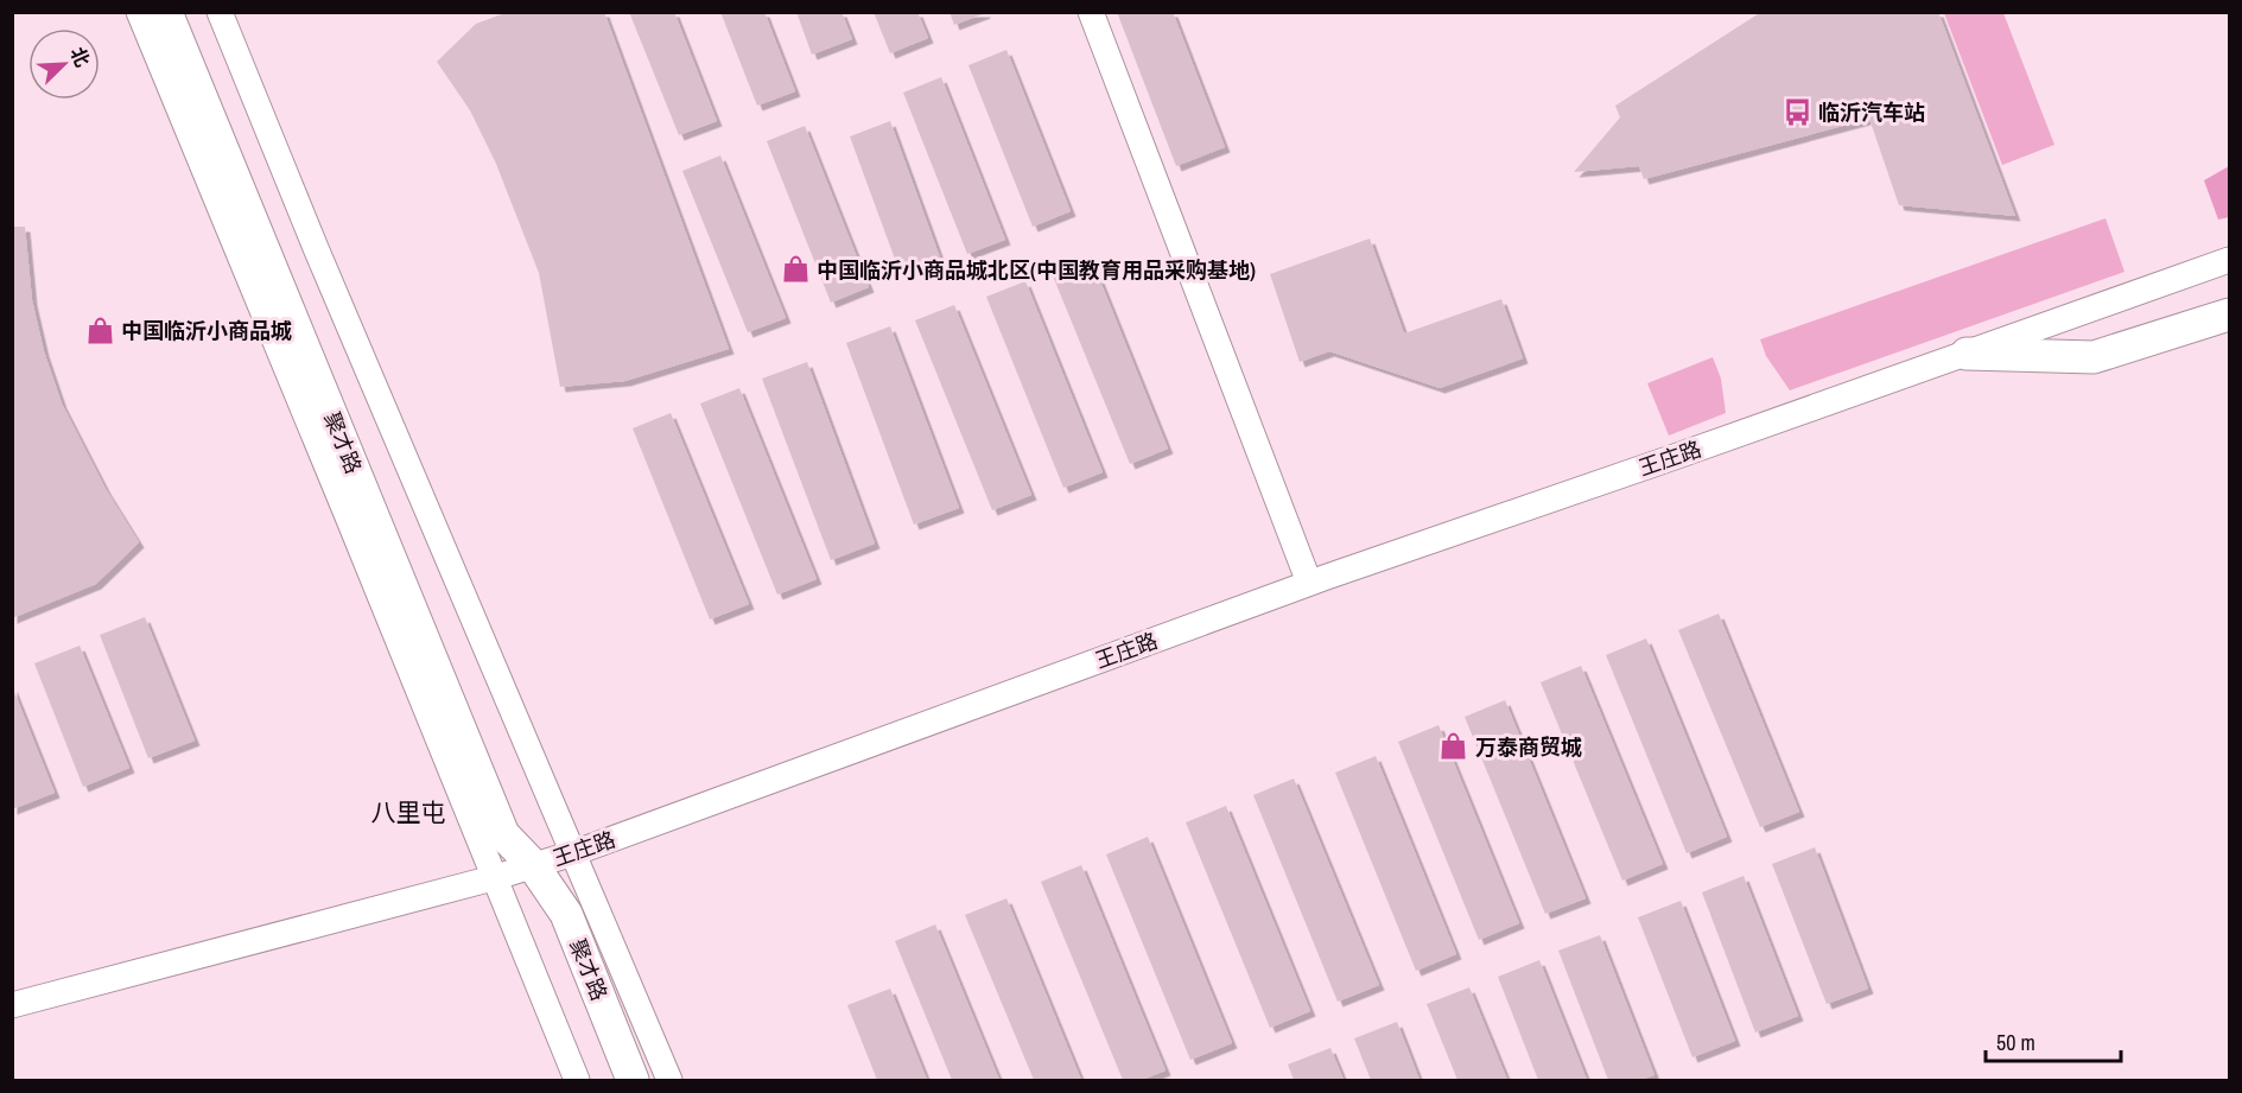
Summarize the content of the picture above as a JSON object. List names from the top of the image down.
{
  "streets": {
    "main road": ["聚才路"],
    "street": ["王庄路"]
  },
  "crossings": [
    ["聚才路", "王庄路"]
  ],
  "districts": ["八里屯"],
  "places": {
    "bus stop": ["临沂汽车站"],
    "shop": ["中国临沂小商品城北区(中国教育用品采购基地)", "中国临沂小商品城", "万泰商贸城"]
  },
  "scale_bar": "50 m",
  "north": "top right"
}
